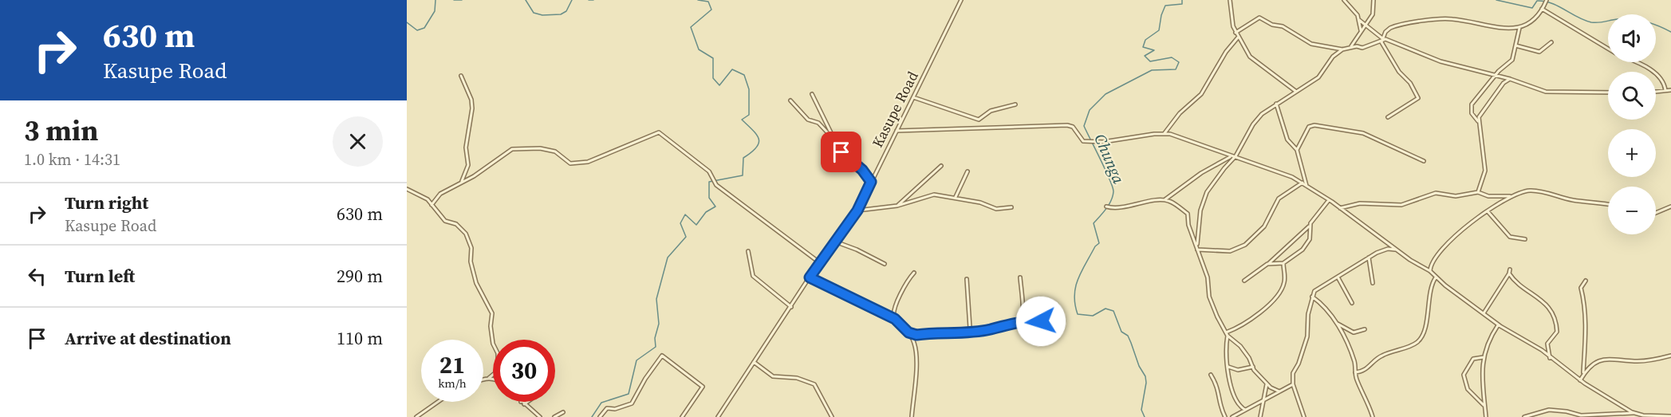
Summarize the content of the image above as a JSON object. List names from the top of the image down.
{
  "streets": {
    "street": ["Kasupe Road"]
  },
  "water": ["Chunga"],
  "page": {
    "turn": ["630 m", "Kasupe Road"],
    "map_buttons": ["+", "−"],
    "heading": ["3 min", "1.0 km · 14:31"],
    "list": [
      {
        "name": "Turn right",
        "note": "Kasupe Road",
        "value": "630 m"
      },
      {
        "name": "Turn left",
        "value": "290 m"
      },
      {
        "name": "Arrive at destination",
        "value": "110 m"
      }
    ],
    "speed": "21 km/h",
    "limit": "30"
  }
}
